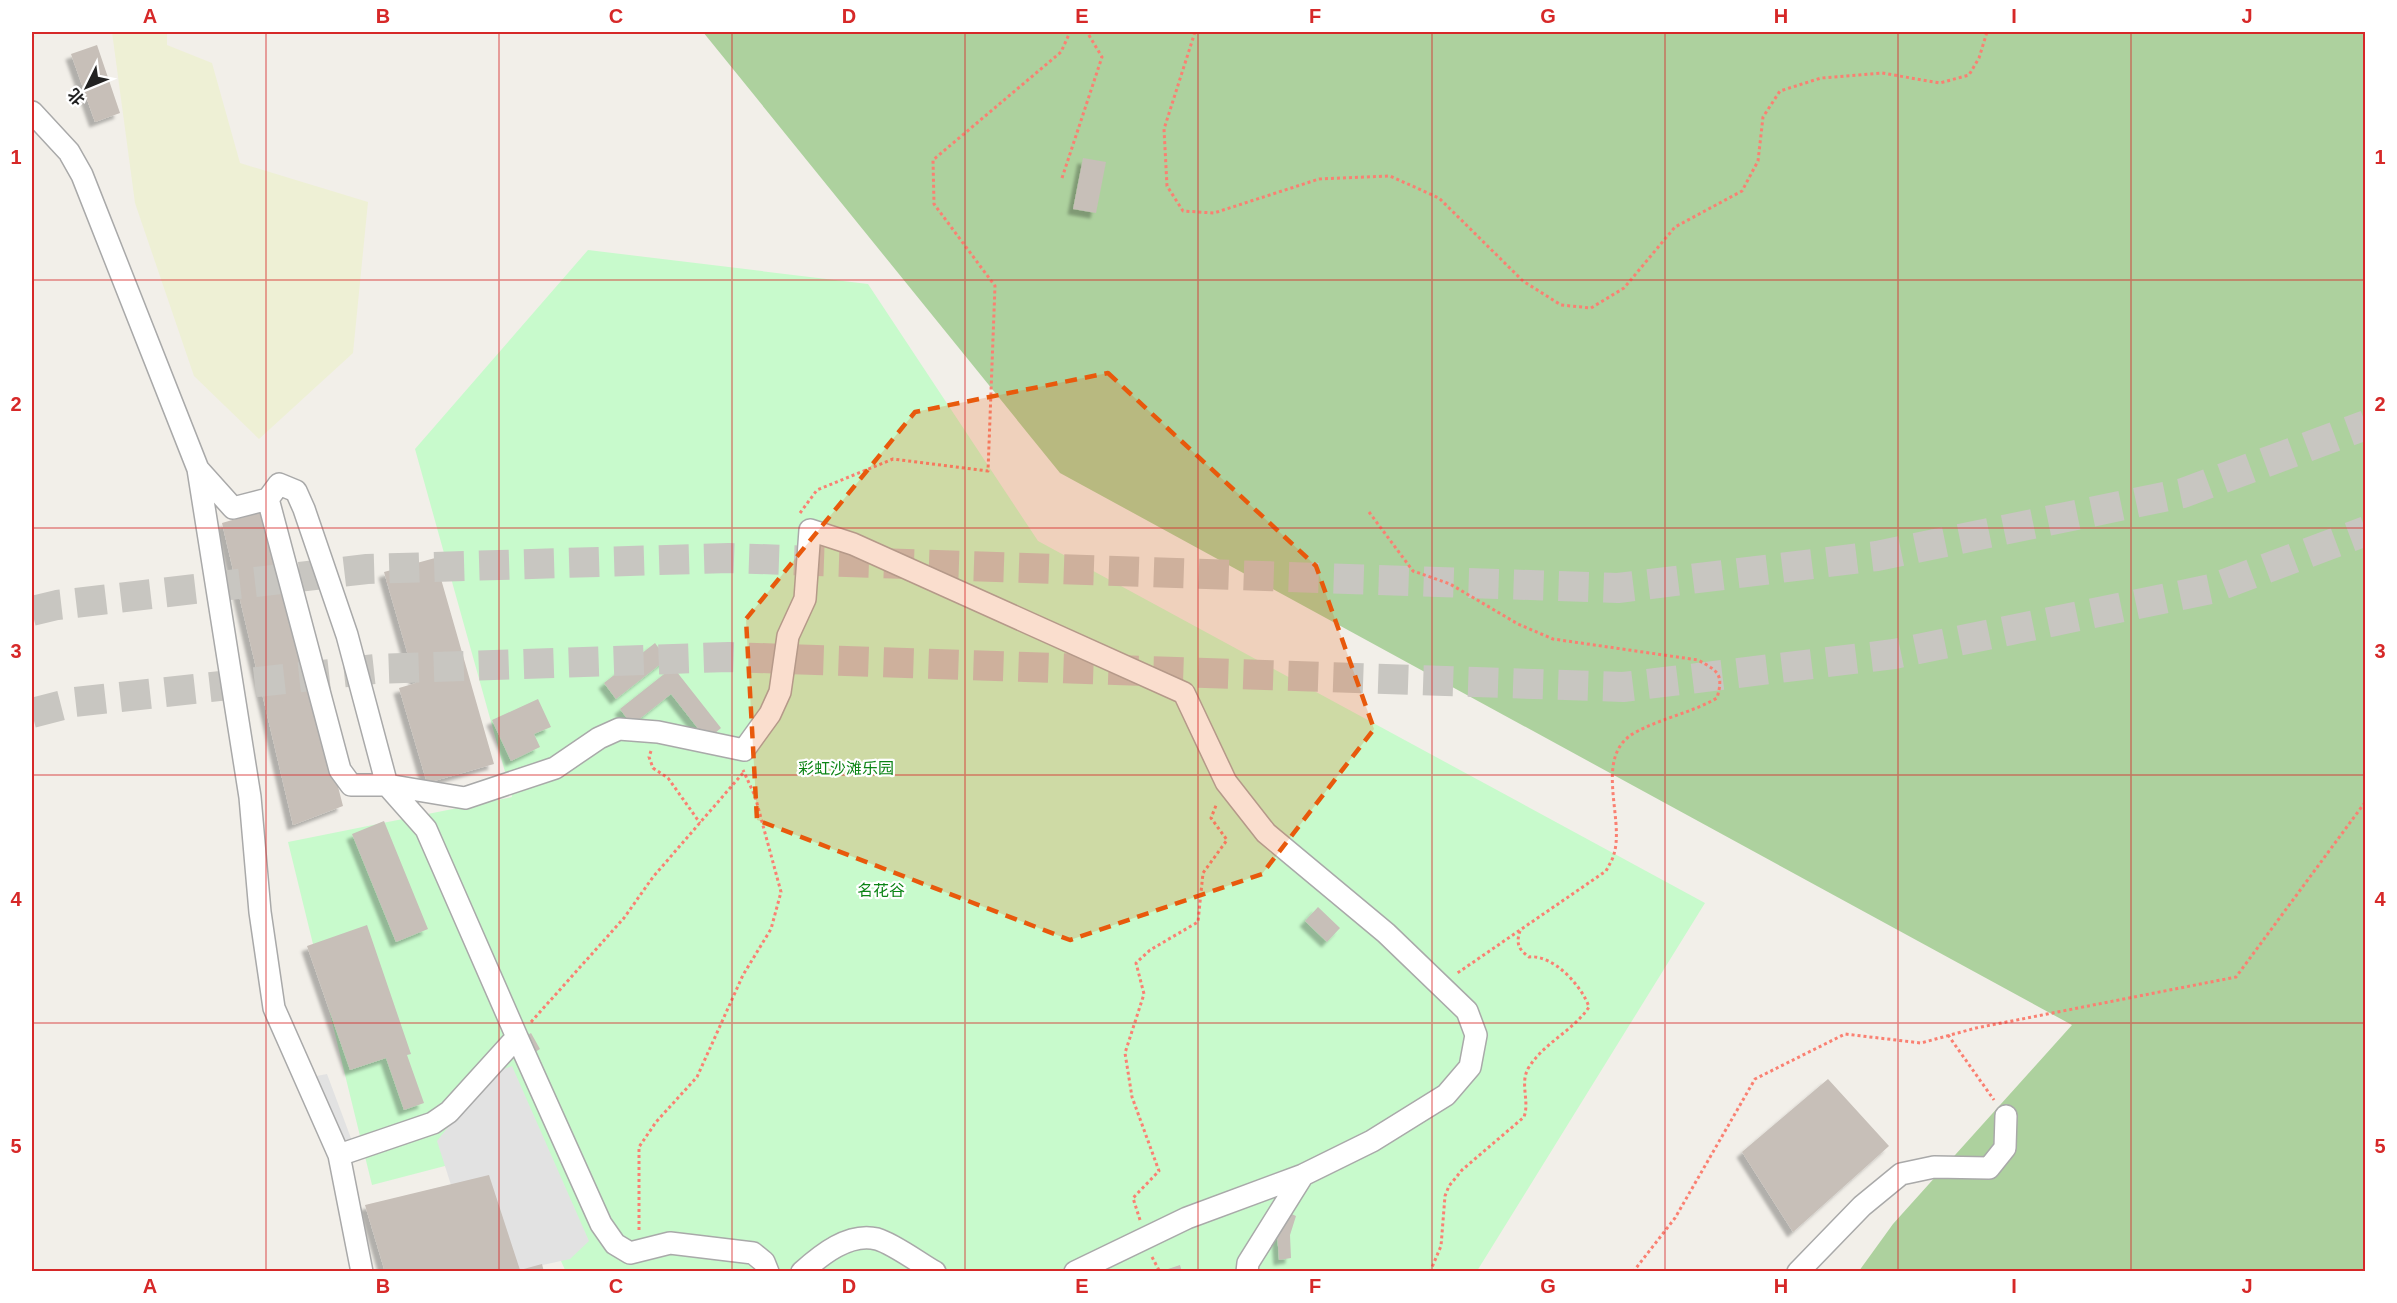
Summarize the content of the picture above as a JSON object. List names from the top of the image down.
{
  "parks": ["彩虹沙滩乐园", "名花谷"],
  "north": "bottom left",
  "grid": {
    "columns": [
      "A",
      "B",
      "C",
      "D",
      "E",
      "F",
      "G",
      "H",
      "I",
      "J"
    ],
    "rows": [
      "1",
      "2",
      "3",
      "4",
      "5"
    ]
  }
}
